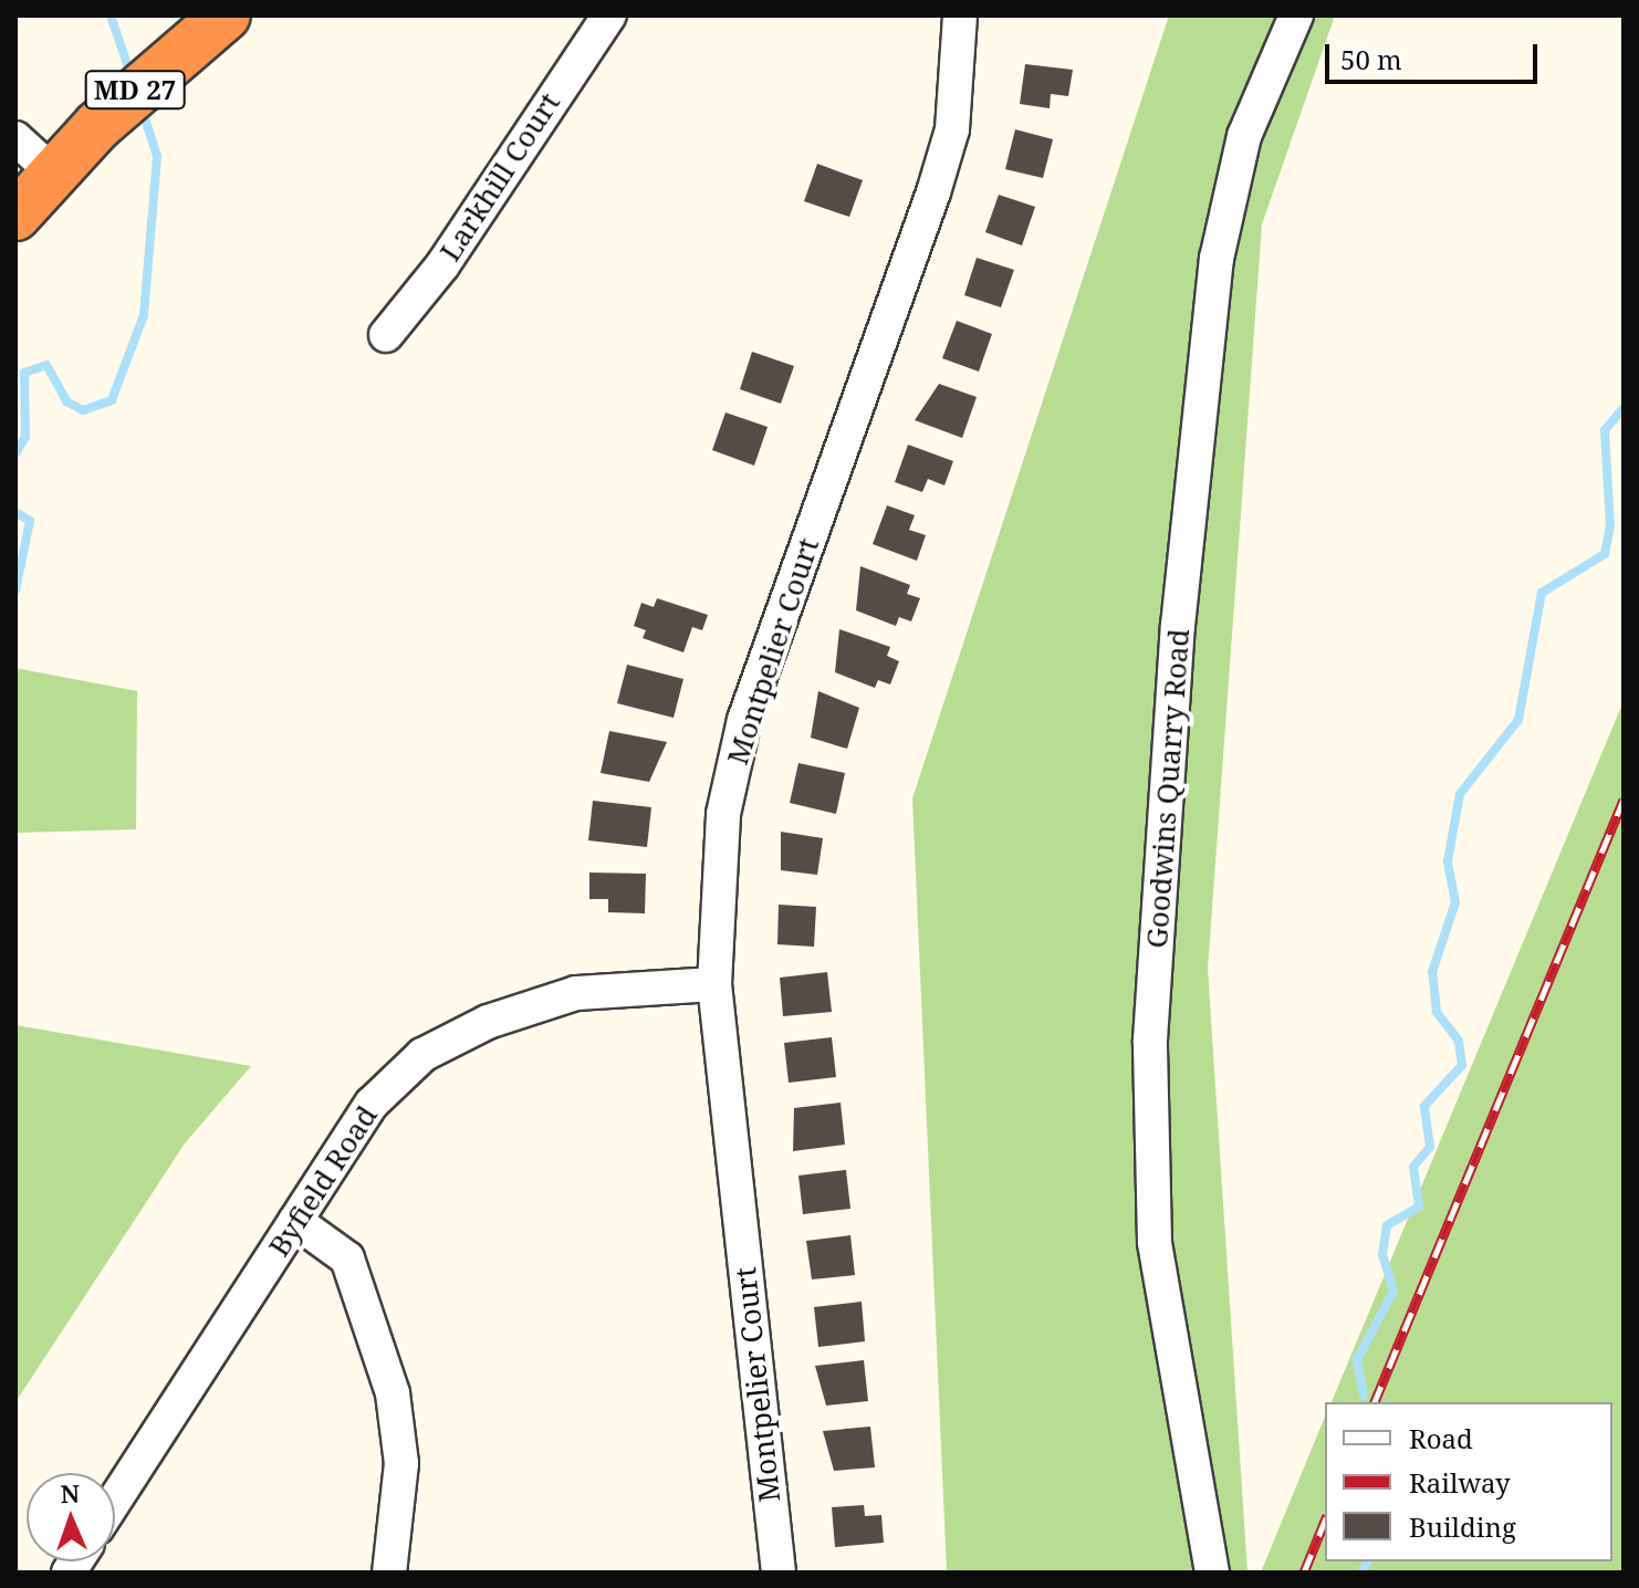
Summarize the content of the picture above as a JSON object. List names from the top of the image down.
{
  "streets": {
    "highway": ["MD 27"],
    "street": [
      "Larkhill Court",
      "Montpelier Court",
      "Goodwins Quarry Road",
      "Byfield Road"
    ]
  },
  "crossings": [
    ["Montpelier Court", "Byfield Road"]
  ],
  "legend": ["Road", "Railway", "Building"],
  "scale_bar": "50 m",
  "north": "top"
}
